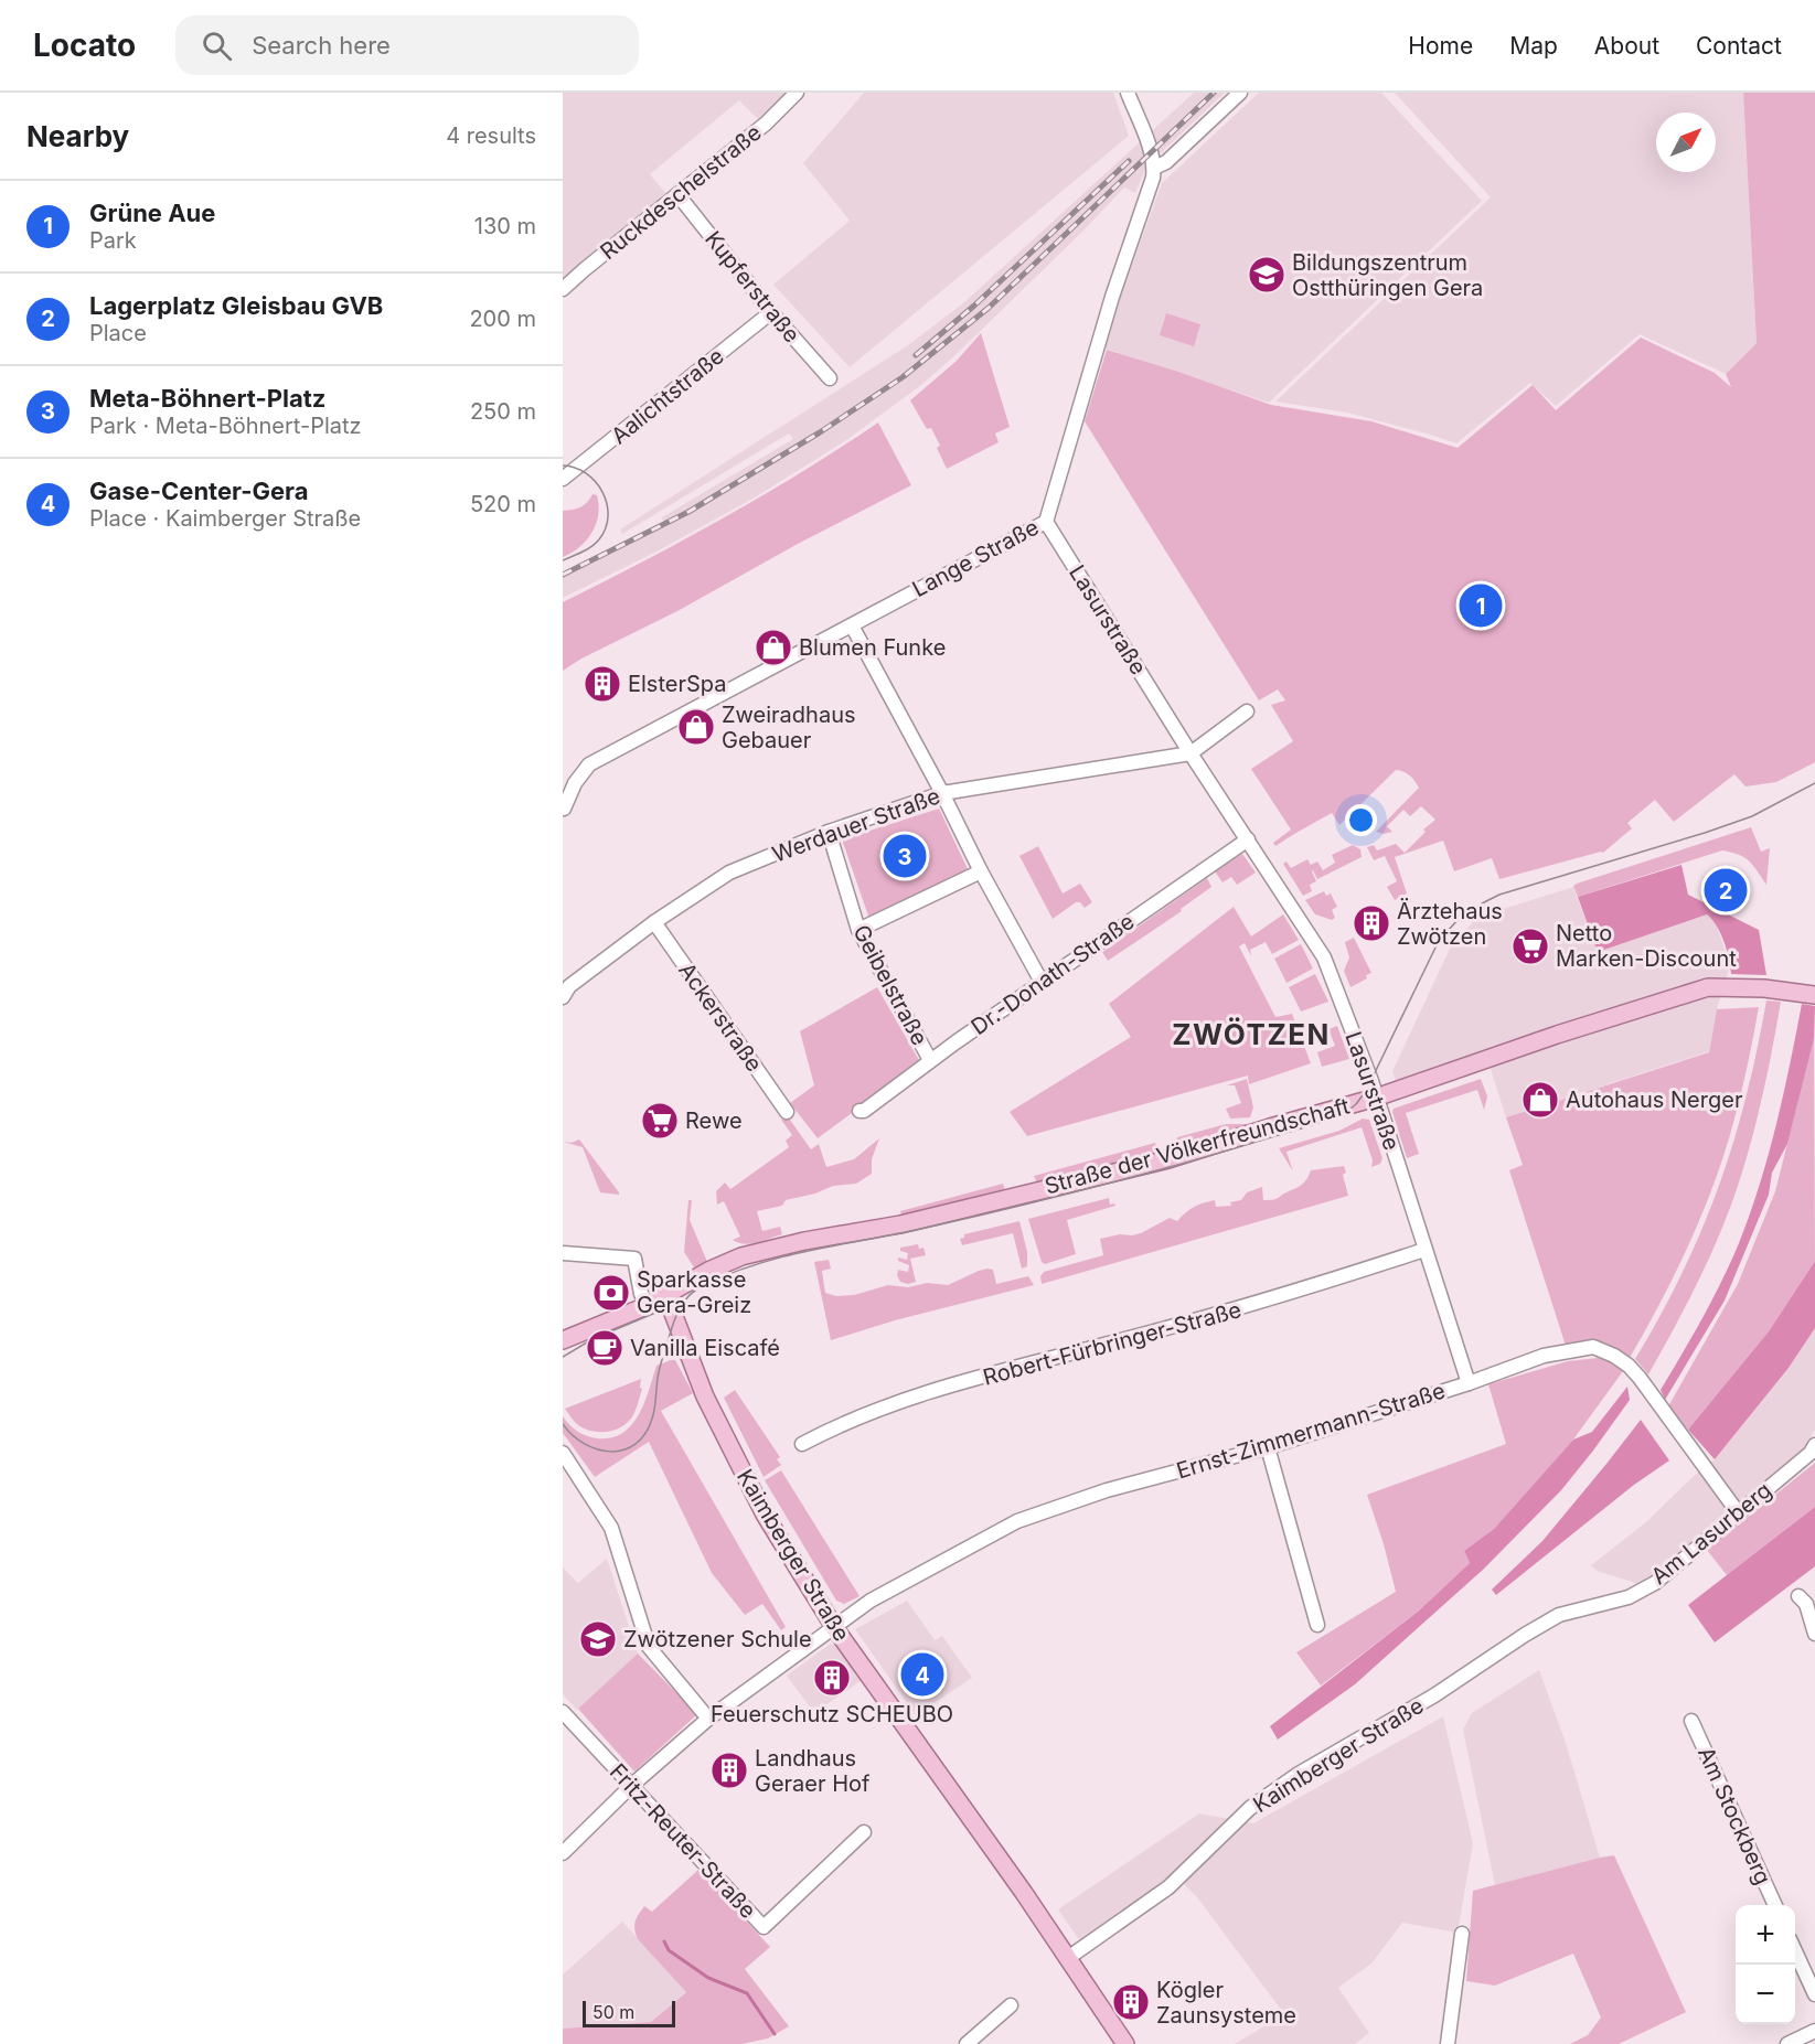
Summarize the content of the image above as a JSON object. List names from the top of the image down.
{
  "streets": {
    "main road": ["Straße der Völkerfreundschaft", "Kaimberger Straße"],
    "street": [
      "Ruckdeschelstraße",
      "Kupferstraße",
      "Aalichtstraße",
      "Lange Straße",
      "Lasurstraße",
      "Werdauer Straße",
      "Dr.-Donath-Straße",
      "Geibelstraße",
      "Ackerstraße",
      "Robert-Fürbringer-Straße",
      "Ernst-Zimmermann-Straße",
      "Am Lasurberg",
      "Am Stockberg",
      "Fritz-Reuter-Straße"
    ]
  },
  "crossings": [
    ["Ruckdeschelstraße", "Kupferstraße"],
    ["Kupferstraße", "Aalichtstraße"],
    ["Lange Straße", "Lasurstraße"],
    ["Lasurstraße", "Werdauer Straße"],
    ["Lasurstraße", "Dr.-Donath-Straße"],
    ["Lasurstraße", "Straße der Völkerfreundschaft"],
    ["Lasurstraße", "Robert-Fürbringer-Straße"],
    ["Lasurstraße", "Ernst-Zimmermann-Straße"],
    ["Werdauer Straße", "Geibelstraße"],
    ["Werdauer Straße", "Ackerstraße"],
    ["Dr.-Donath-Straße", "Geibelstraße"],
    ["Straße der Völkerfreundschaft", "Kaimberger Straße"],
    ["Ernst-Zimmermann-Straße", "Am Lasurberg"],
    ["Ernst-Zimmermann-Straße", "Kaimberger Straße"],
    ["Ernst-Zimmermann-Straße", "Fritz-Reuter-Straße"],
    ["Am Lasurberg", "Kaimberger Straße"]
  ],
  "districts": ["ZWÖTZEN"],
  "places": {
    "school or university": ["Bildungszentrum Ostthüringen Gera", "Zwötzener Schule"],
    "shop": ["Blumen Funke", "Zweiradhaus Gebauer", "Autohaus Nerger"],
    "building": [
      "ElsterSpa",
      "Ärztehaus Zwötzen",
      "Feuerschutz SCHEUBO",
      "Landhaus Geraer Hof",
      "Kögler Zaunsysteme"
    ],
    "supermarket": ["Netto Marken-Discount", "Rewe"],
    "bank": ["Sparkasse Gera-Greiz"],
    "cafe": ["Vanilla Eiscafé"]
  },
  "scale_bar": "50 m",
  "north": "top right",
  "page": {
    "header": "Locato",
    "search": "Search here",
    "nav": [
      "Home",
      "Map",
      "About",
      "Contact"
    ],
    "heading": ["Nearby", "4 results"],
    "list": [
      {
        "mark": "1",
        "name": "Grüne Aue",
        "note": "Park",
        "value": "130 m"
      },
      {
        "mark": "2",
        "name": "Lagerplatz Gleisbau GVB",
        "note": "Place",
        "value": "200 m"
      },
      {
        "mark": "3",
        "name": "Meta-Böhnert-Platz",
        "note": "Park · Meta-Böhnert-Platz",
        "value": "250 m"
      },
      {
        "mark": "4",
        "name": "Gase-Center-Gera",
        "note": "Place · Kaimberger Straße",
        "value": "520 m"
      }
    ],
    "pins": [
      "1",
      "3",
      "2",
      "4"
    ],
    "map_buttons": ["+", "−"],
    "scale": "50 m"
  }
}
